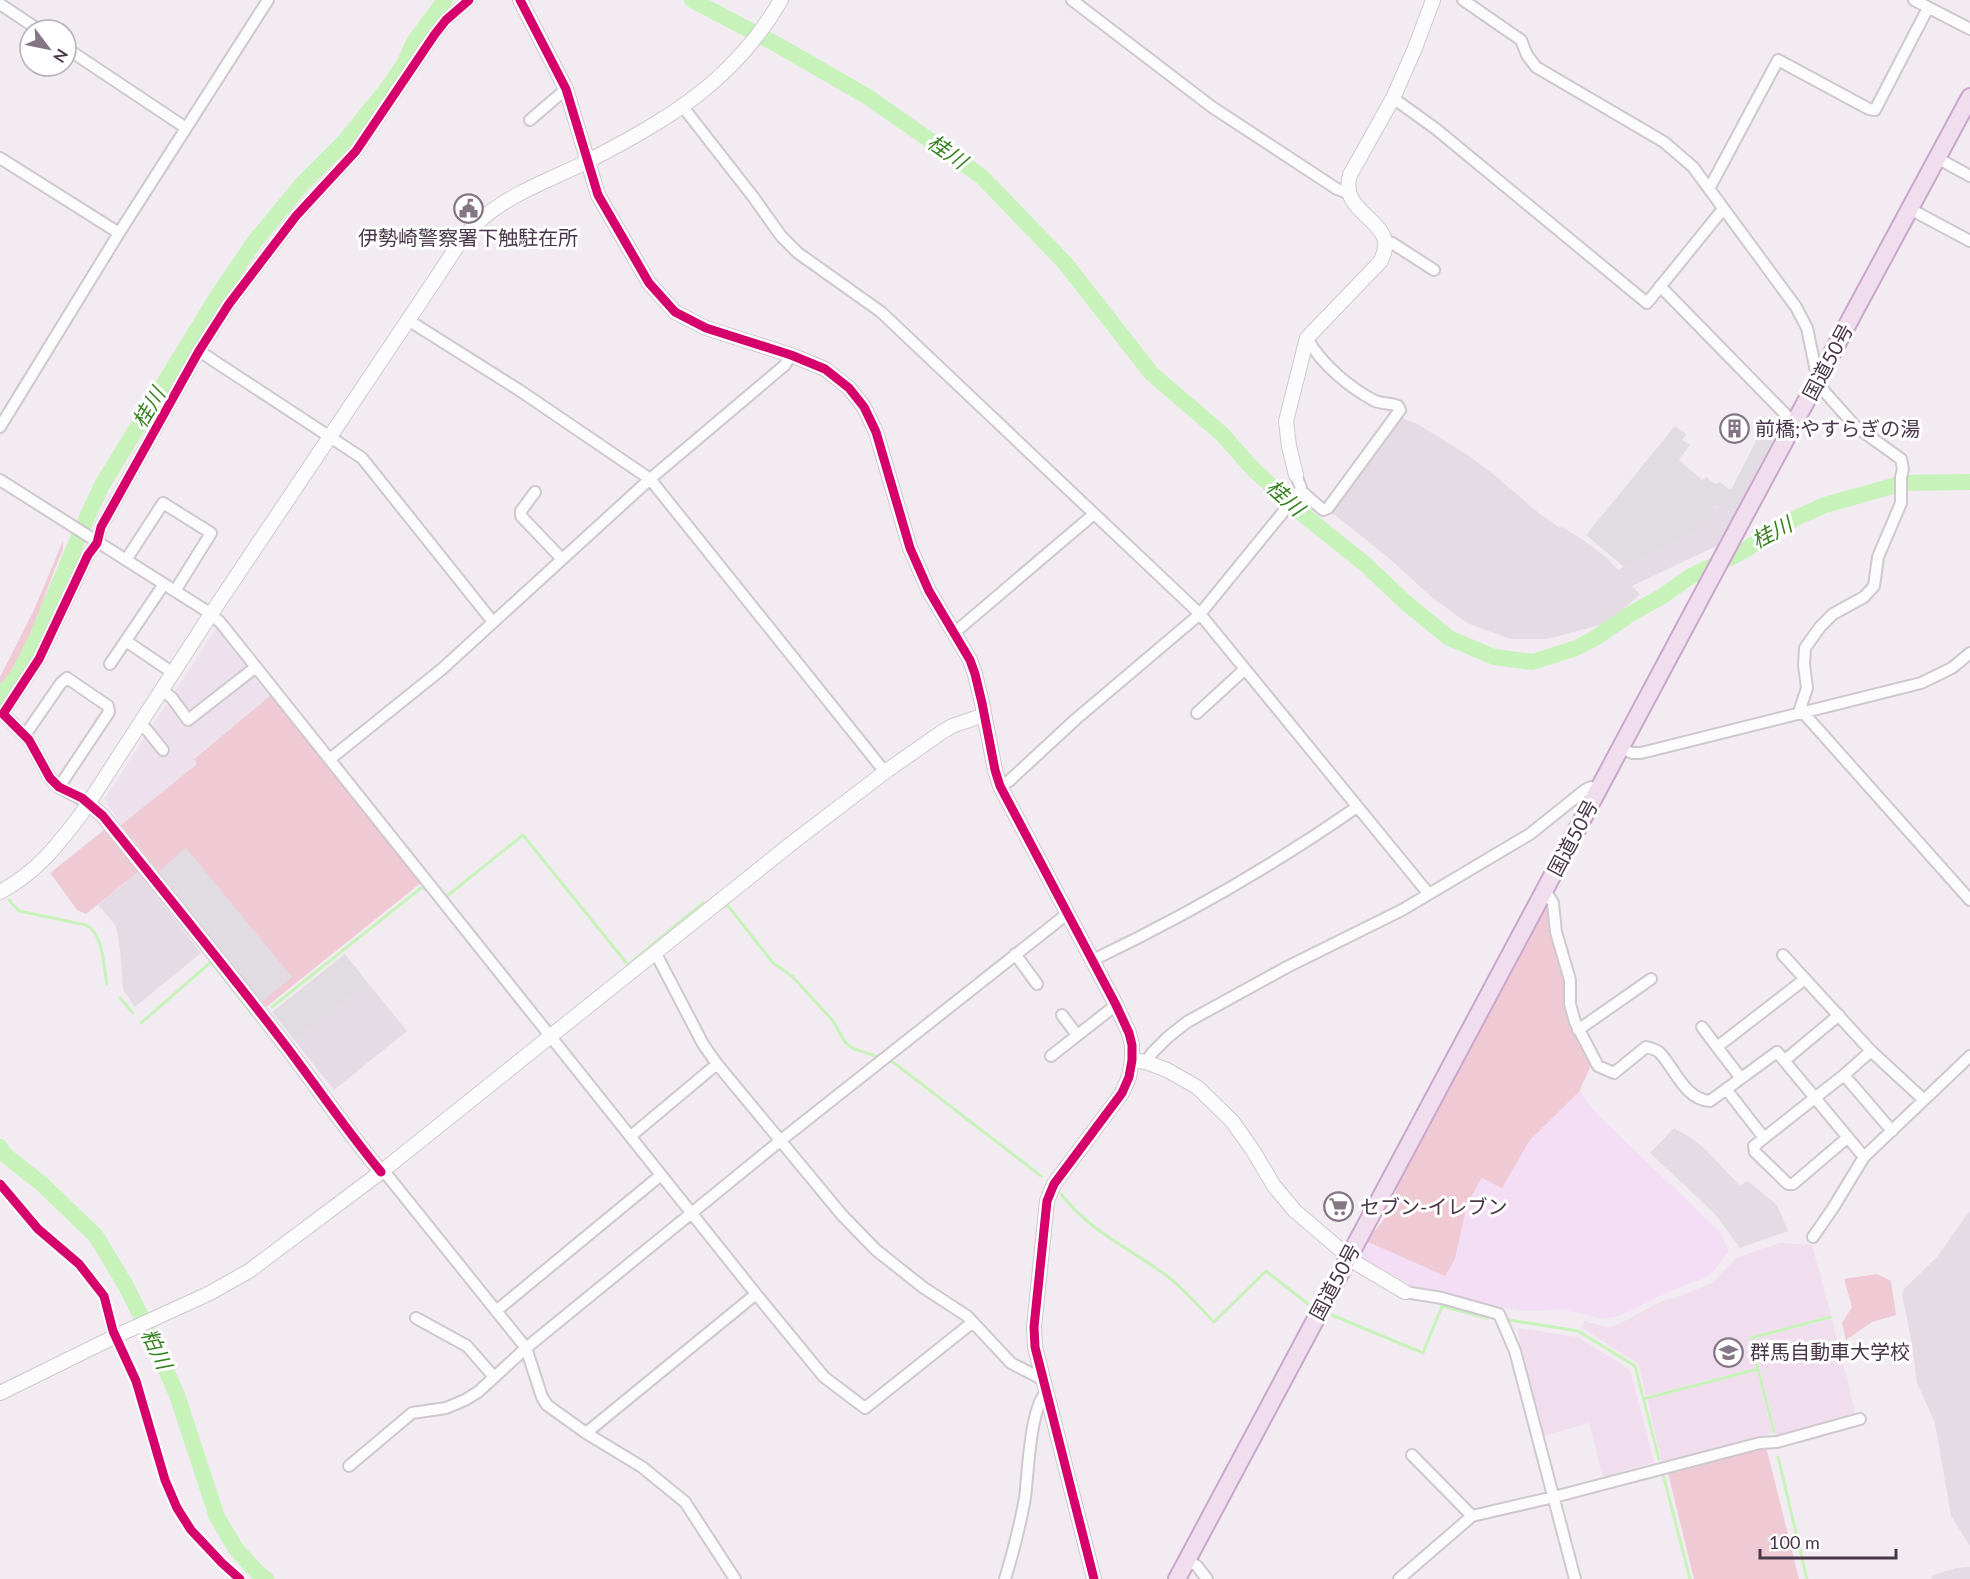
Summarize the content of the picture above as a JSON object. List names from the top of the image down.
{
  "streets": {
    "highway": ["国道50号"]
  },
  "water": ["桂川", "粕川"],
  "places": {
    "public building": ["伊勢崎警察署下触駐在所"],
    "building": ["前橋;やすらぎの湯"],
    "supermarket": ["セブン-イレブン"],
    "school or university": ["群馬自動車大学校"]
  },
  "scale_bar": "100 m",
  "north": "bottom right"
}
